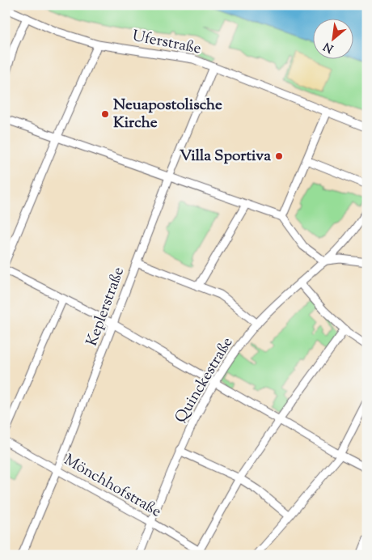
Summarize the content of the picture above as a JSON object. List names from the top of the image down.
{
  "streets": {
    "street": [
      "Uferstraße",
      "Keplerstraße",
      "Quinckestraße",
      "Mönchhofstraße"
    ]
  },
  "crossings": [
    ["Uferstraße", "Keplerstraße"],
    ["Keplerstraße", "Mönchhofstraße"],
    ["Quinckestraße", "Mönchhofstraße"]
  ],
  "places": ["Neuapostolische Kirche", "Villa Sportiva"],
  "north": "bottom left"
}
